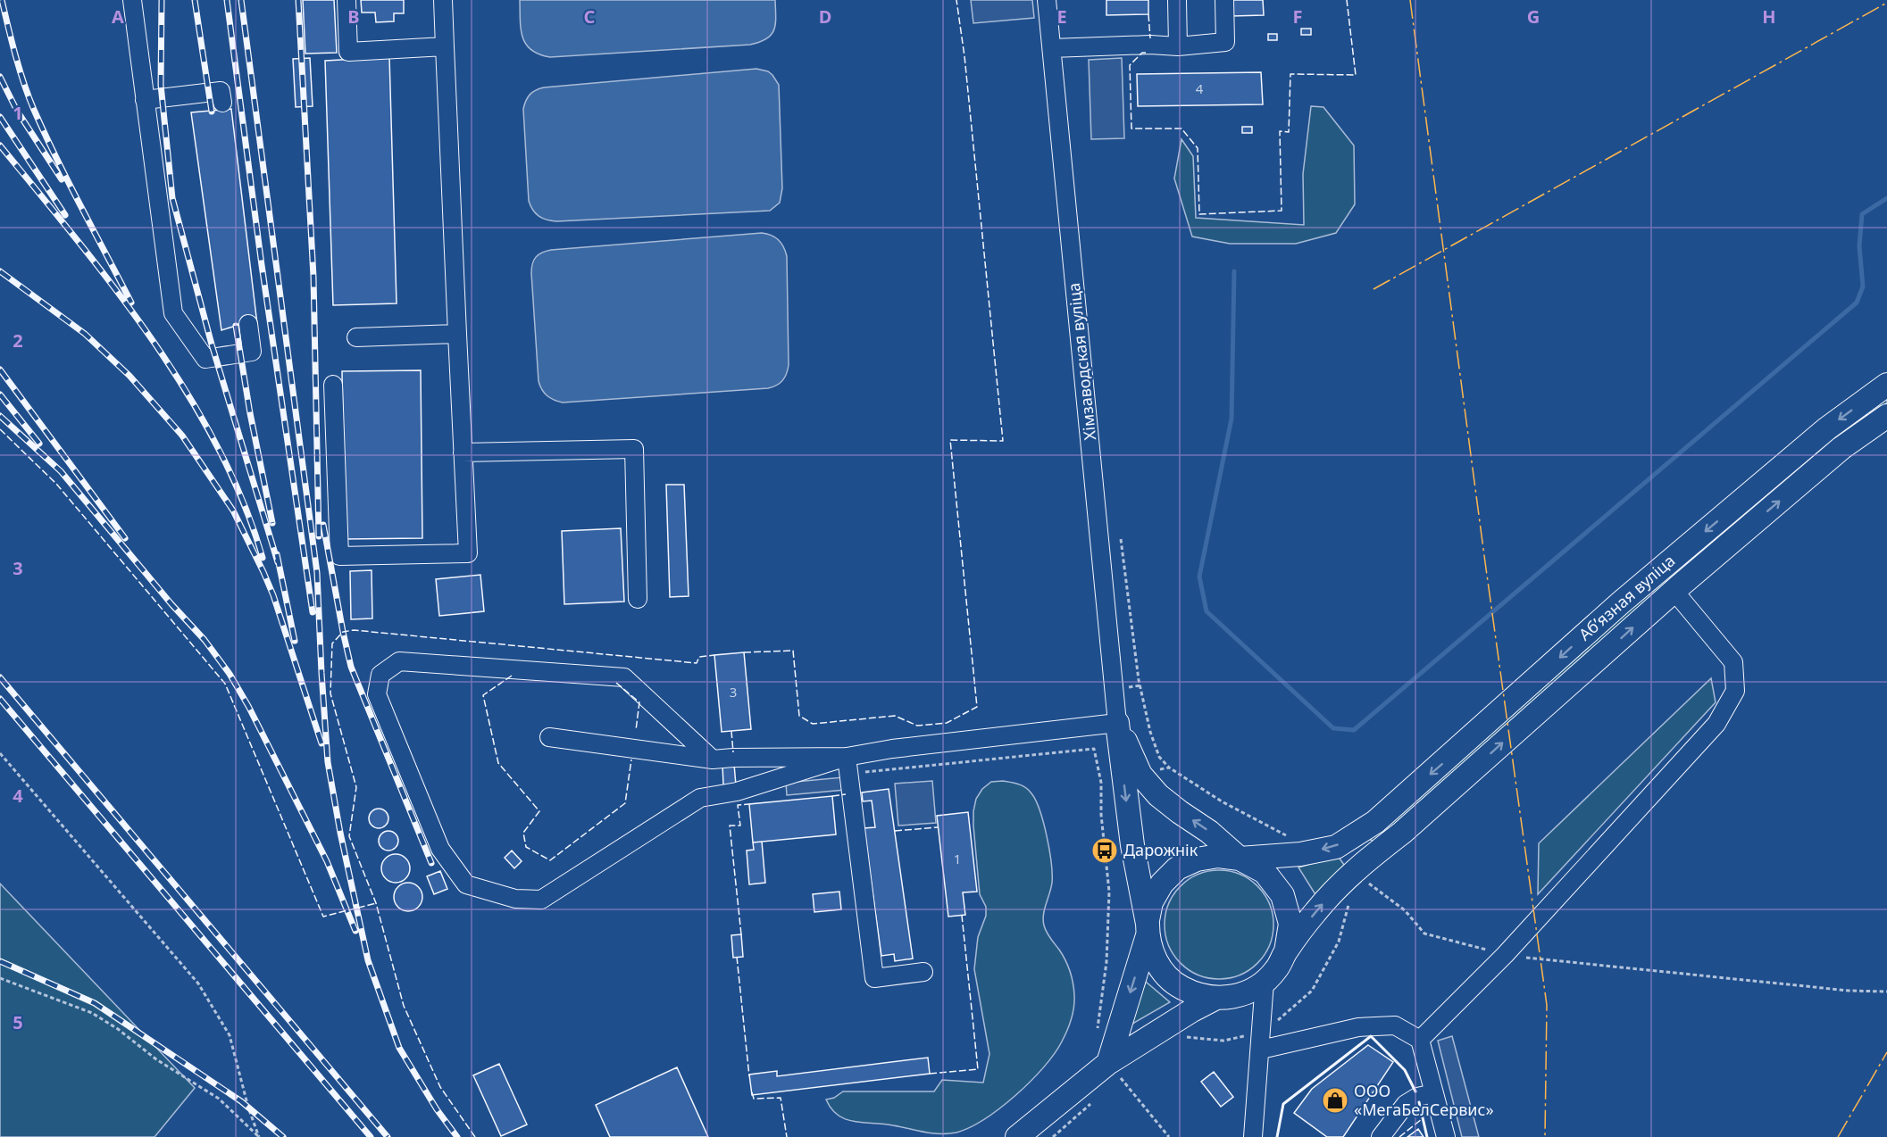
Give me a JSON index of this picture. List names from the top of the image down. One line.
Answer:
{"streets":{"main road":["Абʼязная вуліца"],"street":["Хімзаводская вуліца"]},"places":{"bus stop":["Дарожнік"],"shop":["ООО «МегаБелСервис»"]},"house_numbers":["4","3","1"],"grid":{"columns":["A","B","C","D","E","F","G","H"],"rows":["1","2","3","4","5"]}}
